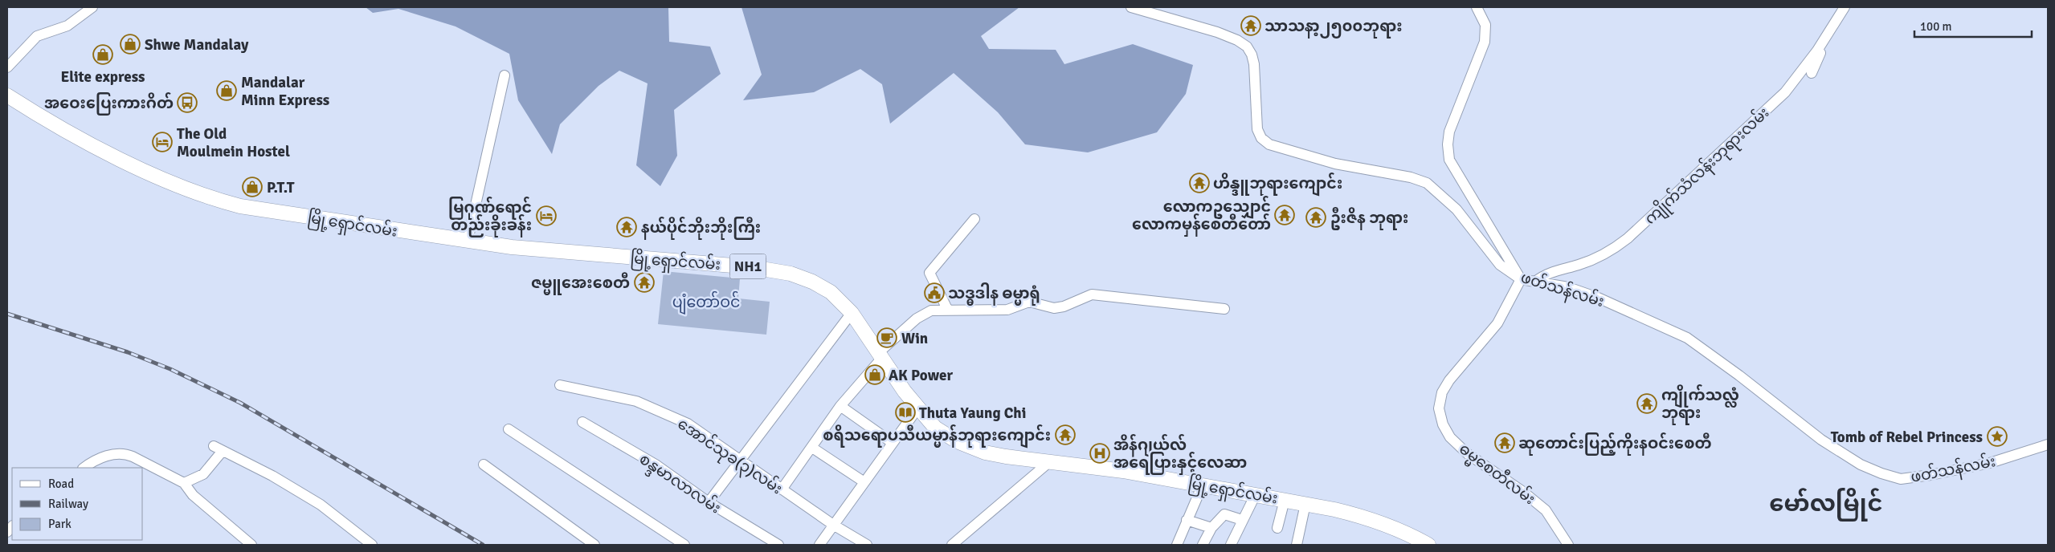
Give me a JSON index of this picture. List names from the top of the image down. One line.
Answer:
{"streets":{"highway":["မြို့ရှောင်လမ်း","NH1"],"street":["ကျိုက်သံလန်းဘုရားလမ်း","ဖတ်သန်လမ်း","အောင်သုခ(၃)လမ်း","ဓမ္မစေတီလမ်း","စန္ဒမာလာလမ်း"]},"crossings":[["ကျိုက်သံလန်းဘုရားလမ်း","ဖတ်သန်လမ်း"],["ဖတ်သန်လမ်း","ဓမ္မစေတီလမ်း"]],"districts":["မော်လမြိုင်"],"parks":["ပျံတော်ဝင်"],"places":{"temple":["သာသနာ့၂၅၀၀ဘုရား","ဟိန္ဒူဘုရားကျောင်း","လောကဥသျှောင် လောကမှန်စေတီတော်","ဦးဇိန ဘုရား","နယ်ပိုင်ဘိုးဘိုးကြီး","ဇမ္မူအေးစေတီ","ကျိုက်သလ္လံ ဘုရား","စရိသရောပသီယမ္မာန်ဘုရားကျောင်း","ဆုတောင်းပြည့်ကိုးနဝင်းစေတီ"],"shop":["Shwe Mandalay","Elite express","Mandalar Minn Express","P.T.T","AK Power"],"bus stop":["အဝေးပြေးကားဂိတ်"],"hotel":["The Old Moulmein Hostel","မြဂုဏ်ရောင် တည်းခိုးခန်း"],"public building":["သဒ္ဓဒါန ဓမ္မာရုံ"],"cafe":["Win"],"library":["Thuta Yaung Chi"],"place":["Tomb of Rebel Princess"],"hospital":["အိန်ဂျယ်လ် အရေပြားနှင့်လေဆာ"]},"legend":["Road","Railway","Park"],"scale_bar":"100 m"}
